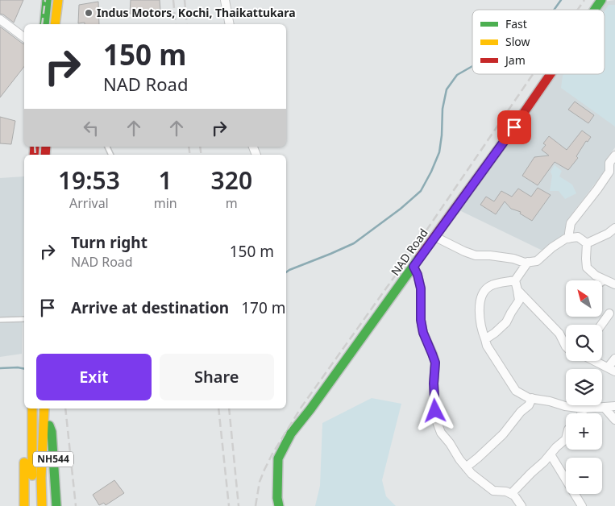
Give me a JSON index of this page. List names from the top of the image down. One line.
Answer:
{"streets":{"main road":["NAD Road","NH544"]},"places":["Indus Motors, Kochi, Thaikattukara"],"legend":["Fast","Slow","Jam"],"north":"top left","page":{"turn":["150 m","NAD Road"],"eta":["19:53","Arrival","1","min","320","m"],"list":[{"name":"Turn right","note":"NAD Road","value":"150 m"},{"name":"Arrive at destination","value":"170 m"}],"map_buttons":["+","−"],"buttons":["Exit","Share"]}}
